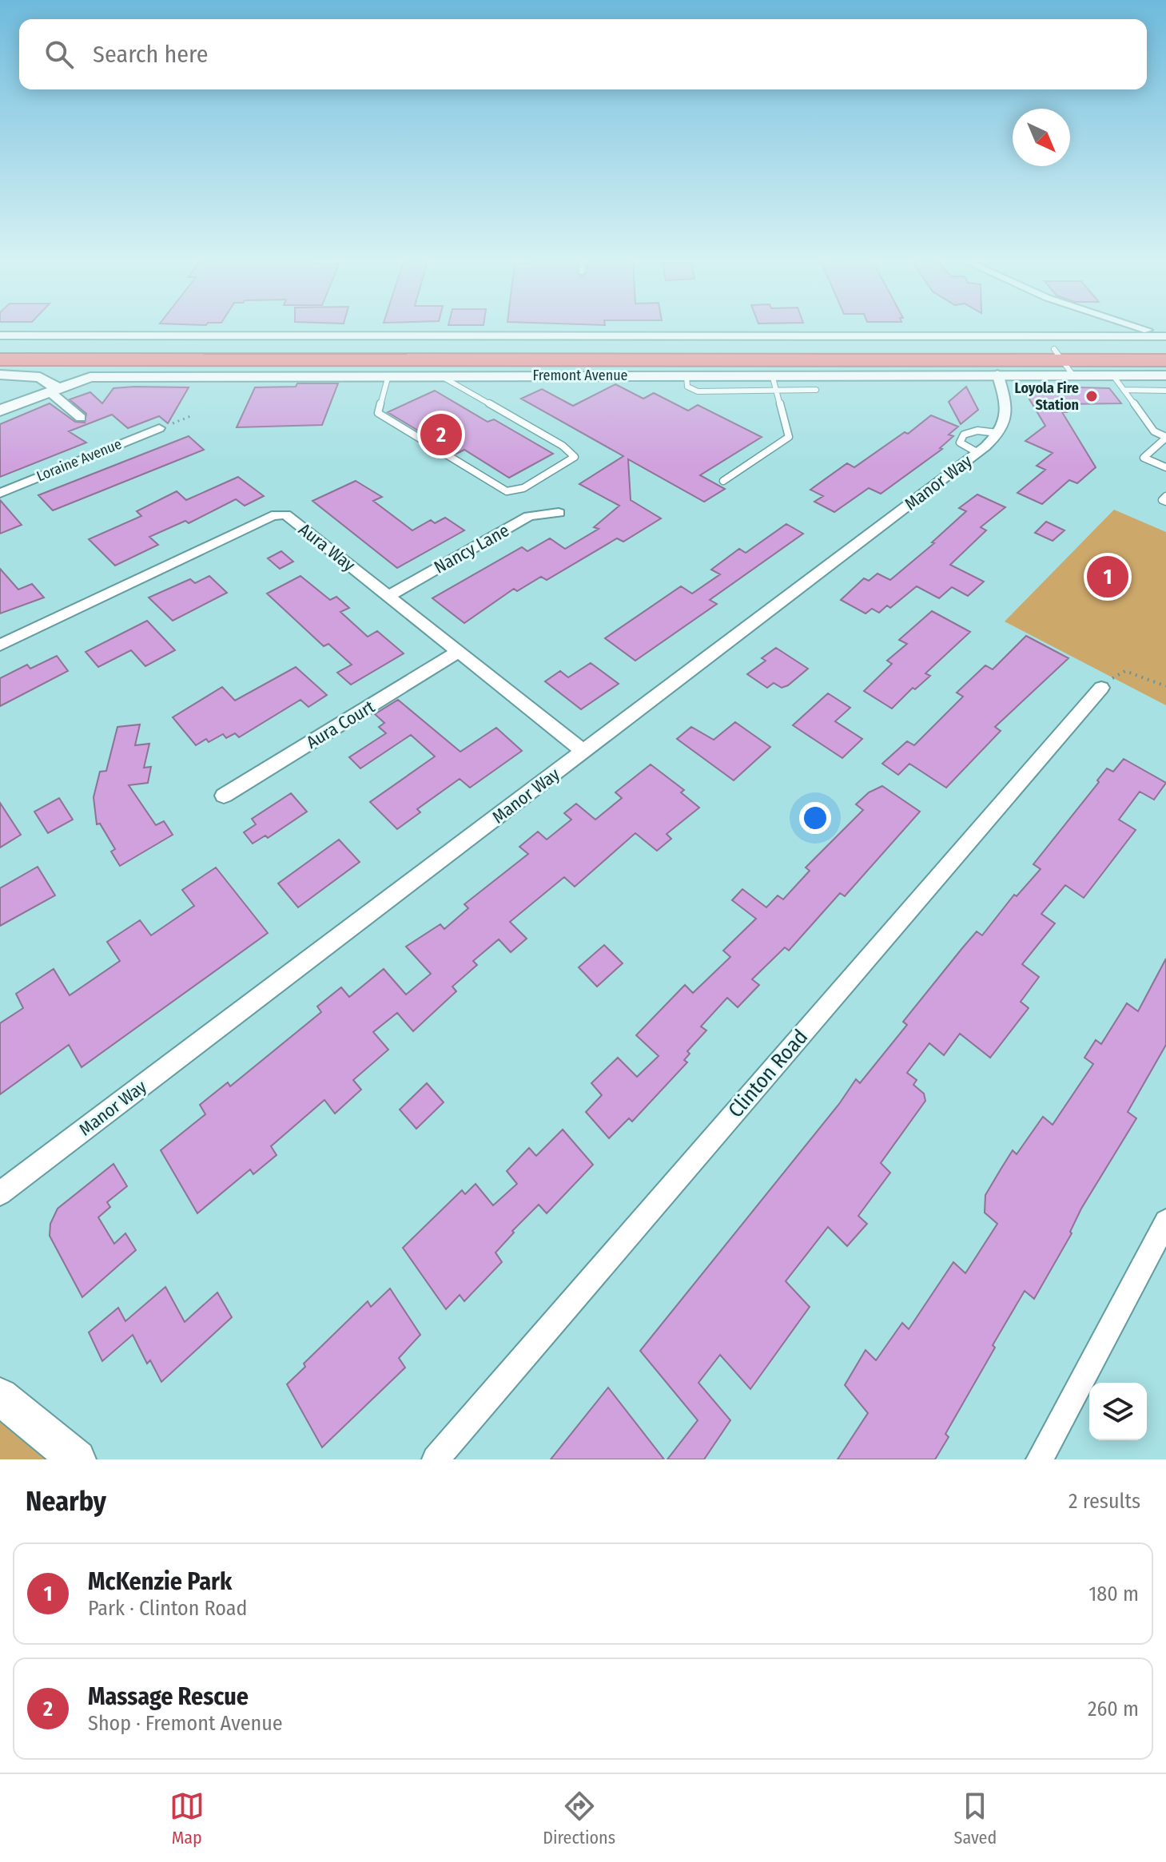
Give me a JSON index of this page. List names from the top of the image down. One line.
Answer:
{"streets":{"street":["Fremont Avenue","Loraine Avenue","Manor Way","Aura Way","Nancy Lane","Aura Court","Clinton Road"]},"crossings":[["Fremont Avenue","Manor Way"],["Manor Way","Aura Way"],["Aura Way","Nancy Lane"],["Aura Way","Aura Court"]],"places":["Loyola Fire Station"],"north":"bottom right","page":{"search":"Search here","pins":["2","1"],"heading":["Nearby","2 results"],"list":[{"mark":"1","name":"McKenzie Park","note":"Park · Clinton Road","value":"180 m"},{"mark":"2","name":"Massage Rescue","note":"Shop · Fremont Avenue","value":"260 m"}],"nav":["Map","Directions","Saved"]}}
